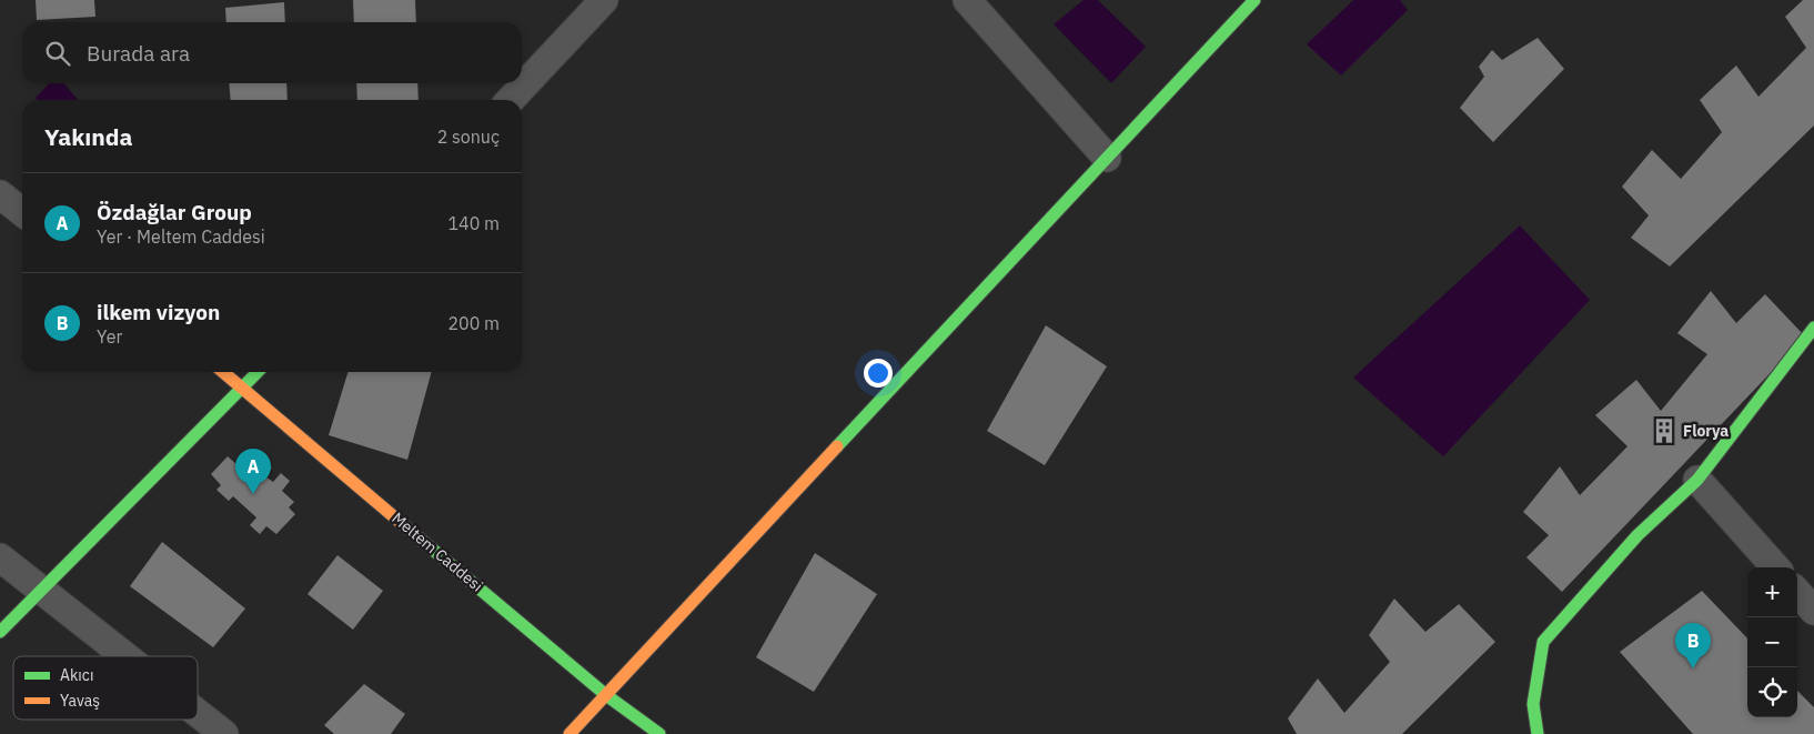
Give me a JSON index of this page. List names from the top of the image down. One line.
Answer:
{"streets":{"street":["Meltem Caddesi"]},"places":{"building":["Florya"]},"legend":["Akıcı","Yavaş"],"page":{"search":"Burada ara","heading":["Yakında","2 sonuç"],"list":[{"mark":"A","name":"Özdağlar Group","note":"Yer · Meltem Caddesi","value":"140 m"},{"mark":"B","name":"ilkem vizyon","note":"Yer","value":"200 m"}],"pins":["A","B"],"map_buttons":["+","−"]}}
